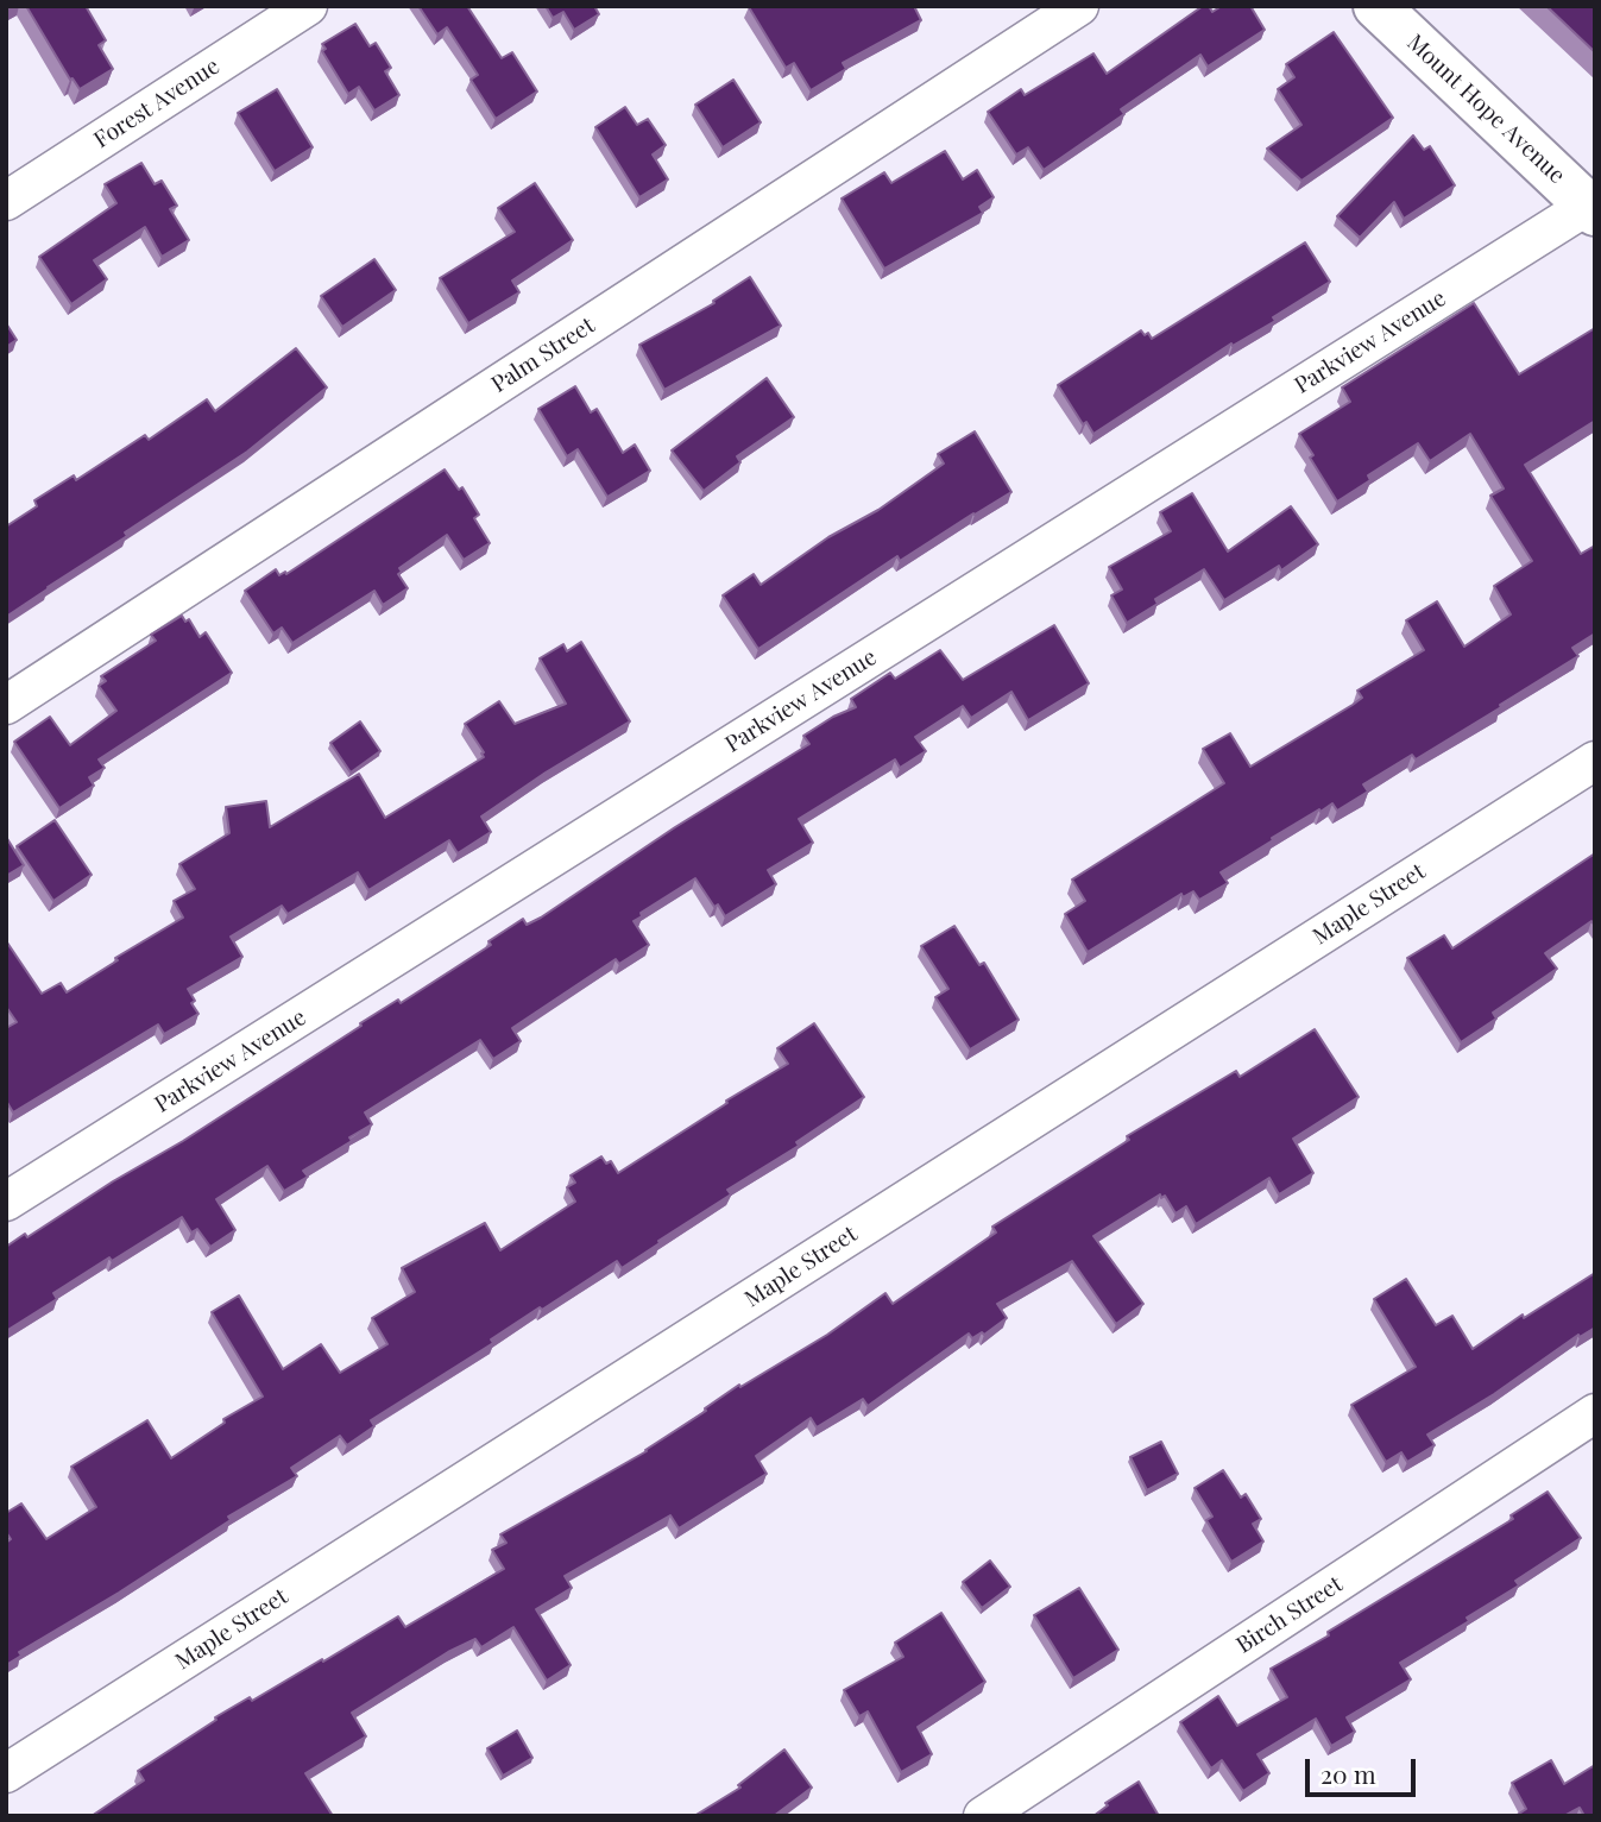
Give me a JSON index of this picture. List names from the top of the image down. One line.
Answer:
{"streets":{"street":["Forest Avenue","Mount Hope Avenue","Parkview Avenue","Palm Street","Maple Street","Birch Street"]},"crossings":[["Mount Hope Avenue","Parkview Avenue"]],"scale_bar":"20 m"}
